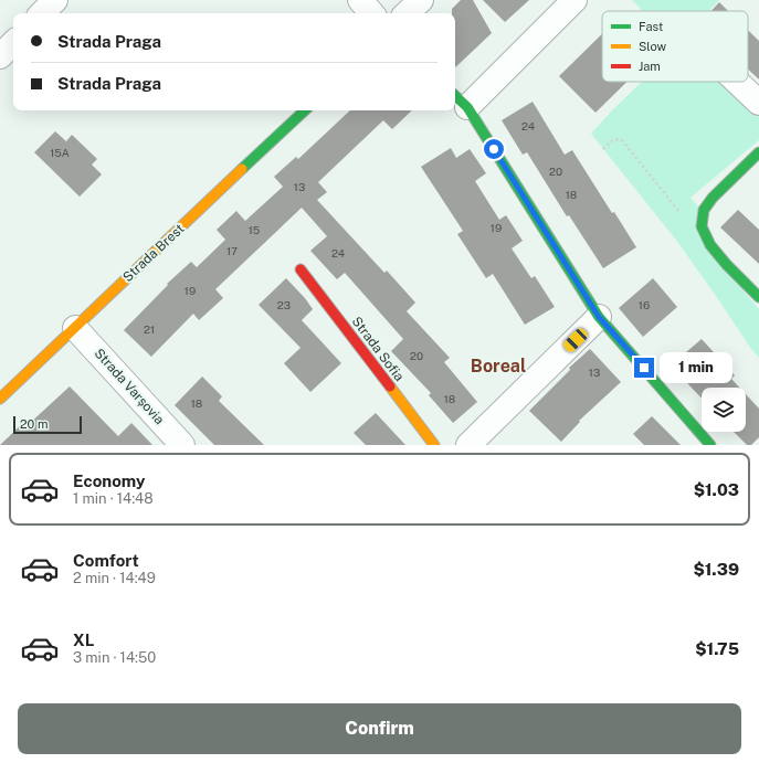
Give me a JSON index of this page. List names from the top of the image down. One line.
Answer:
{"streets":{"street":["Strada Brest","Strada Sofia","Strada Varșovia"]},"crossings":[["Strada Brest","Strada Varșovia"]],"districts":["Boreal"],"house_numbers":["24","15A","20","13","18","19","15","17","24","19","23","16","21","20","13","18","18"],"legend":["Fast","Slow","Jam"],"scale_bar":"20 m","page":{"banner":["Strada Praga","Strada Praga"],"bubble":"1 min","scale":"20 m","list":[{"name":"Economy","note":"1 min · 14:48","value":"$1.03"},{"name":"Comfort","note":"2 min · 14:49","value":"$1.39"},{"name":"XL","note":"3 min · 14:50","value":"$1.75"}],"buttons":"Confirm"}}
